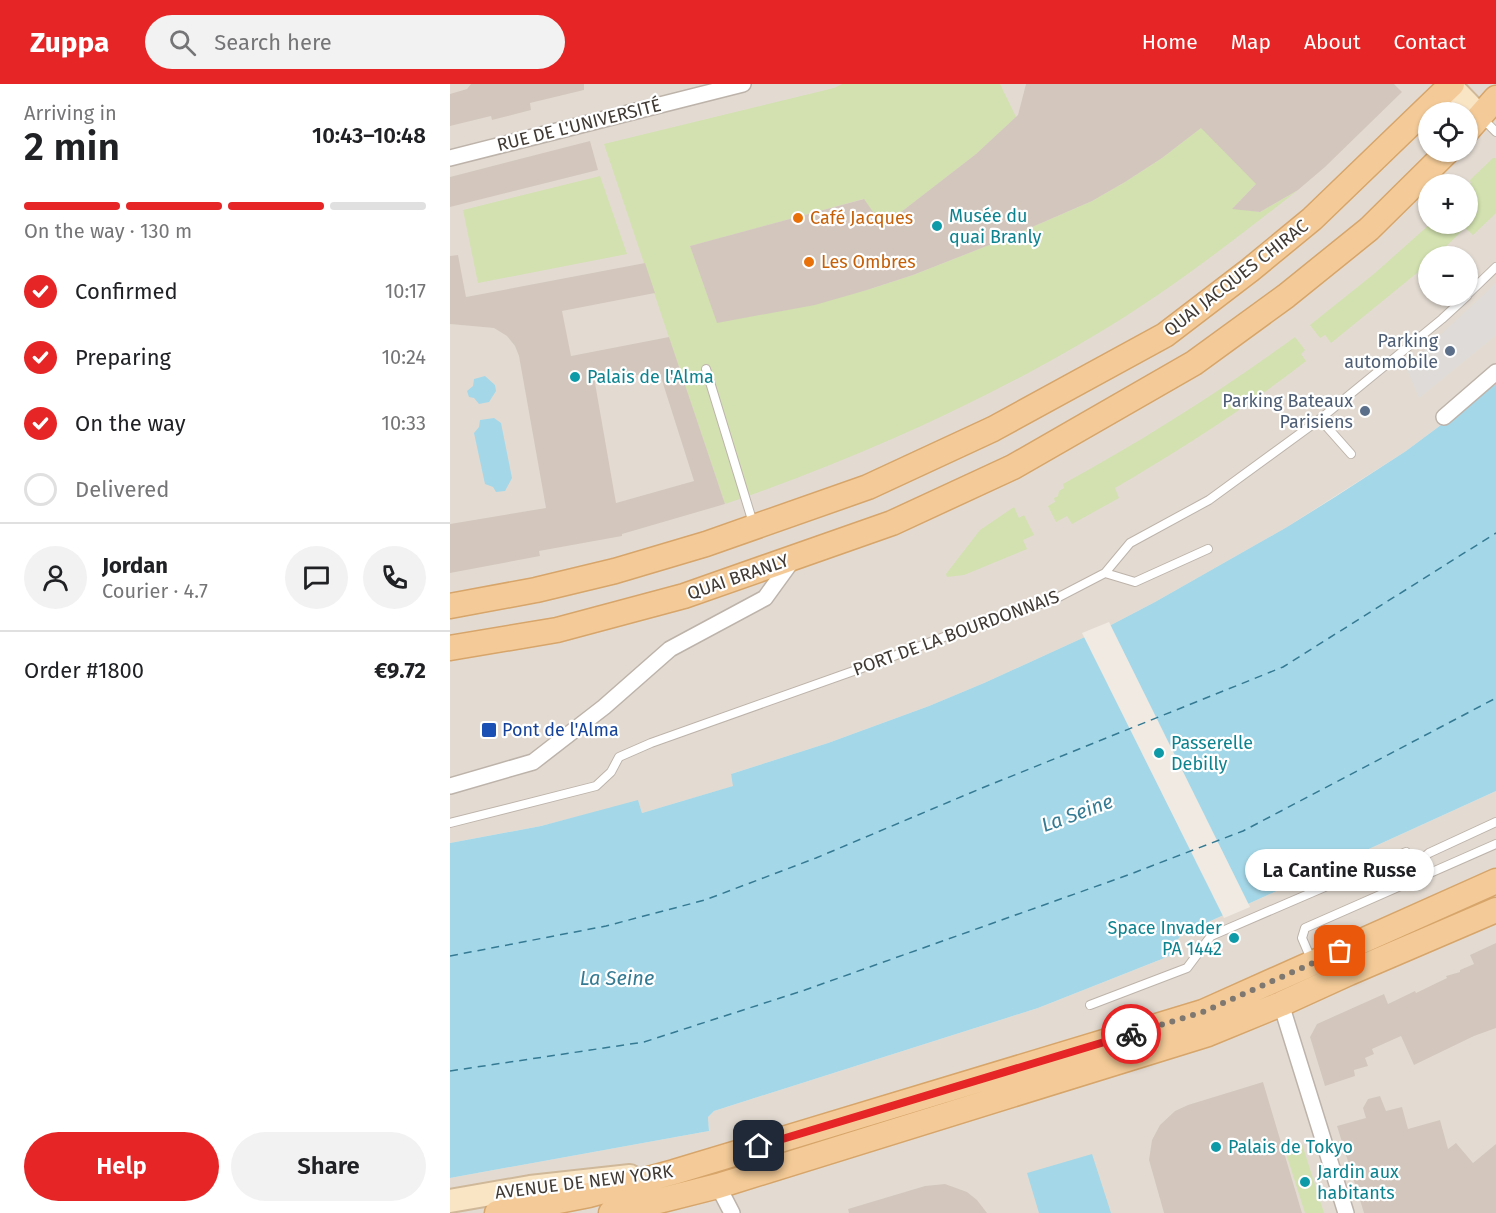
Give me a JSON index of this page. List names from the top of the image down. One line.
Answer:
{"streets":{"main road":["QUAI JACQUES CHIRAC","QUAI BRANLY","AVENUE DE NEW YORK"],"street":["RUE DE L'UNIVERSITÉ"],"lane":["PORT DE LA BOURDONNAIS"]},"water":["La Seine"],"places":{"other":["Café Jacques","Musée du quai Branly","Les Ombres","Parking automobile","Palais de l'Alma","Parking Bateaux Parisiens","Passerelle Debilly","Space Invader PA 1442","La Cantine Russe","Palais de Tokyo","Jardin aux habitants"],"transit":["Pont de l'Alma"]},"page":{"header":"Zuppa","search":"Search here","nav":["Home","Map","About","Contact"],"heading":["2 min","Arriving in","10:43–10:48"],"panel":["Jordan","Courier · 4.7","Order #1800","€9.72"],"map_buttons":["+","−"],"bar":"On the way · 130 m","list":[["Confirmed","10:17"],["Preparing","10:24"],["On the way","10:33"],"Delivered"],"bubble":"La Cantine Russe","buttons":["Help","Share"]}}
